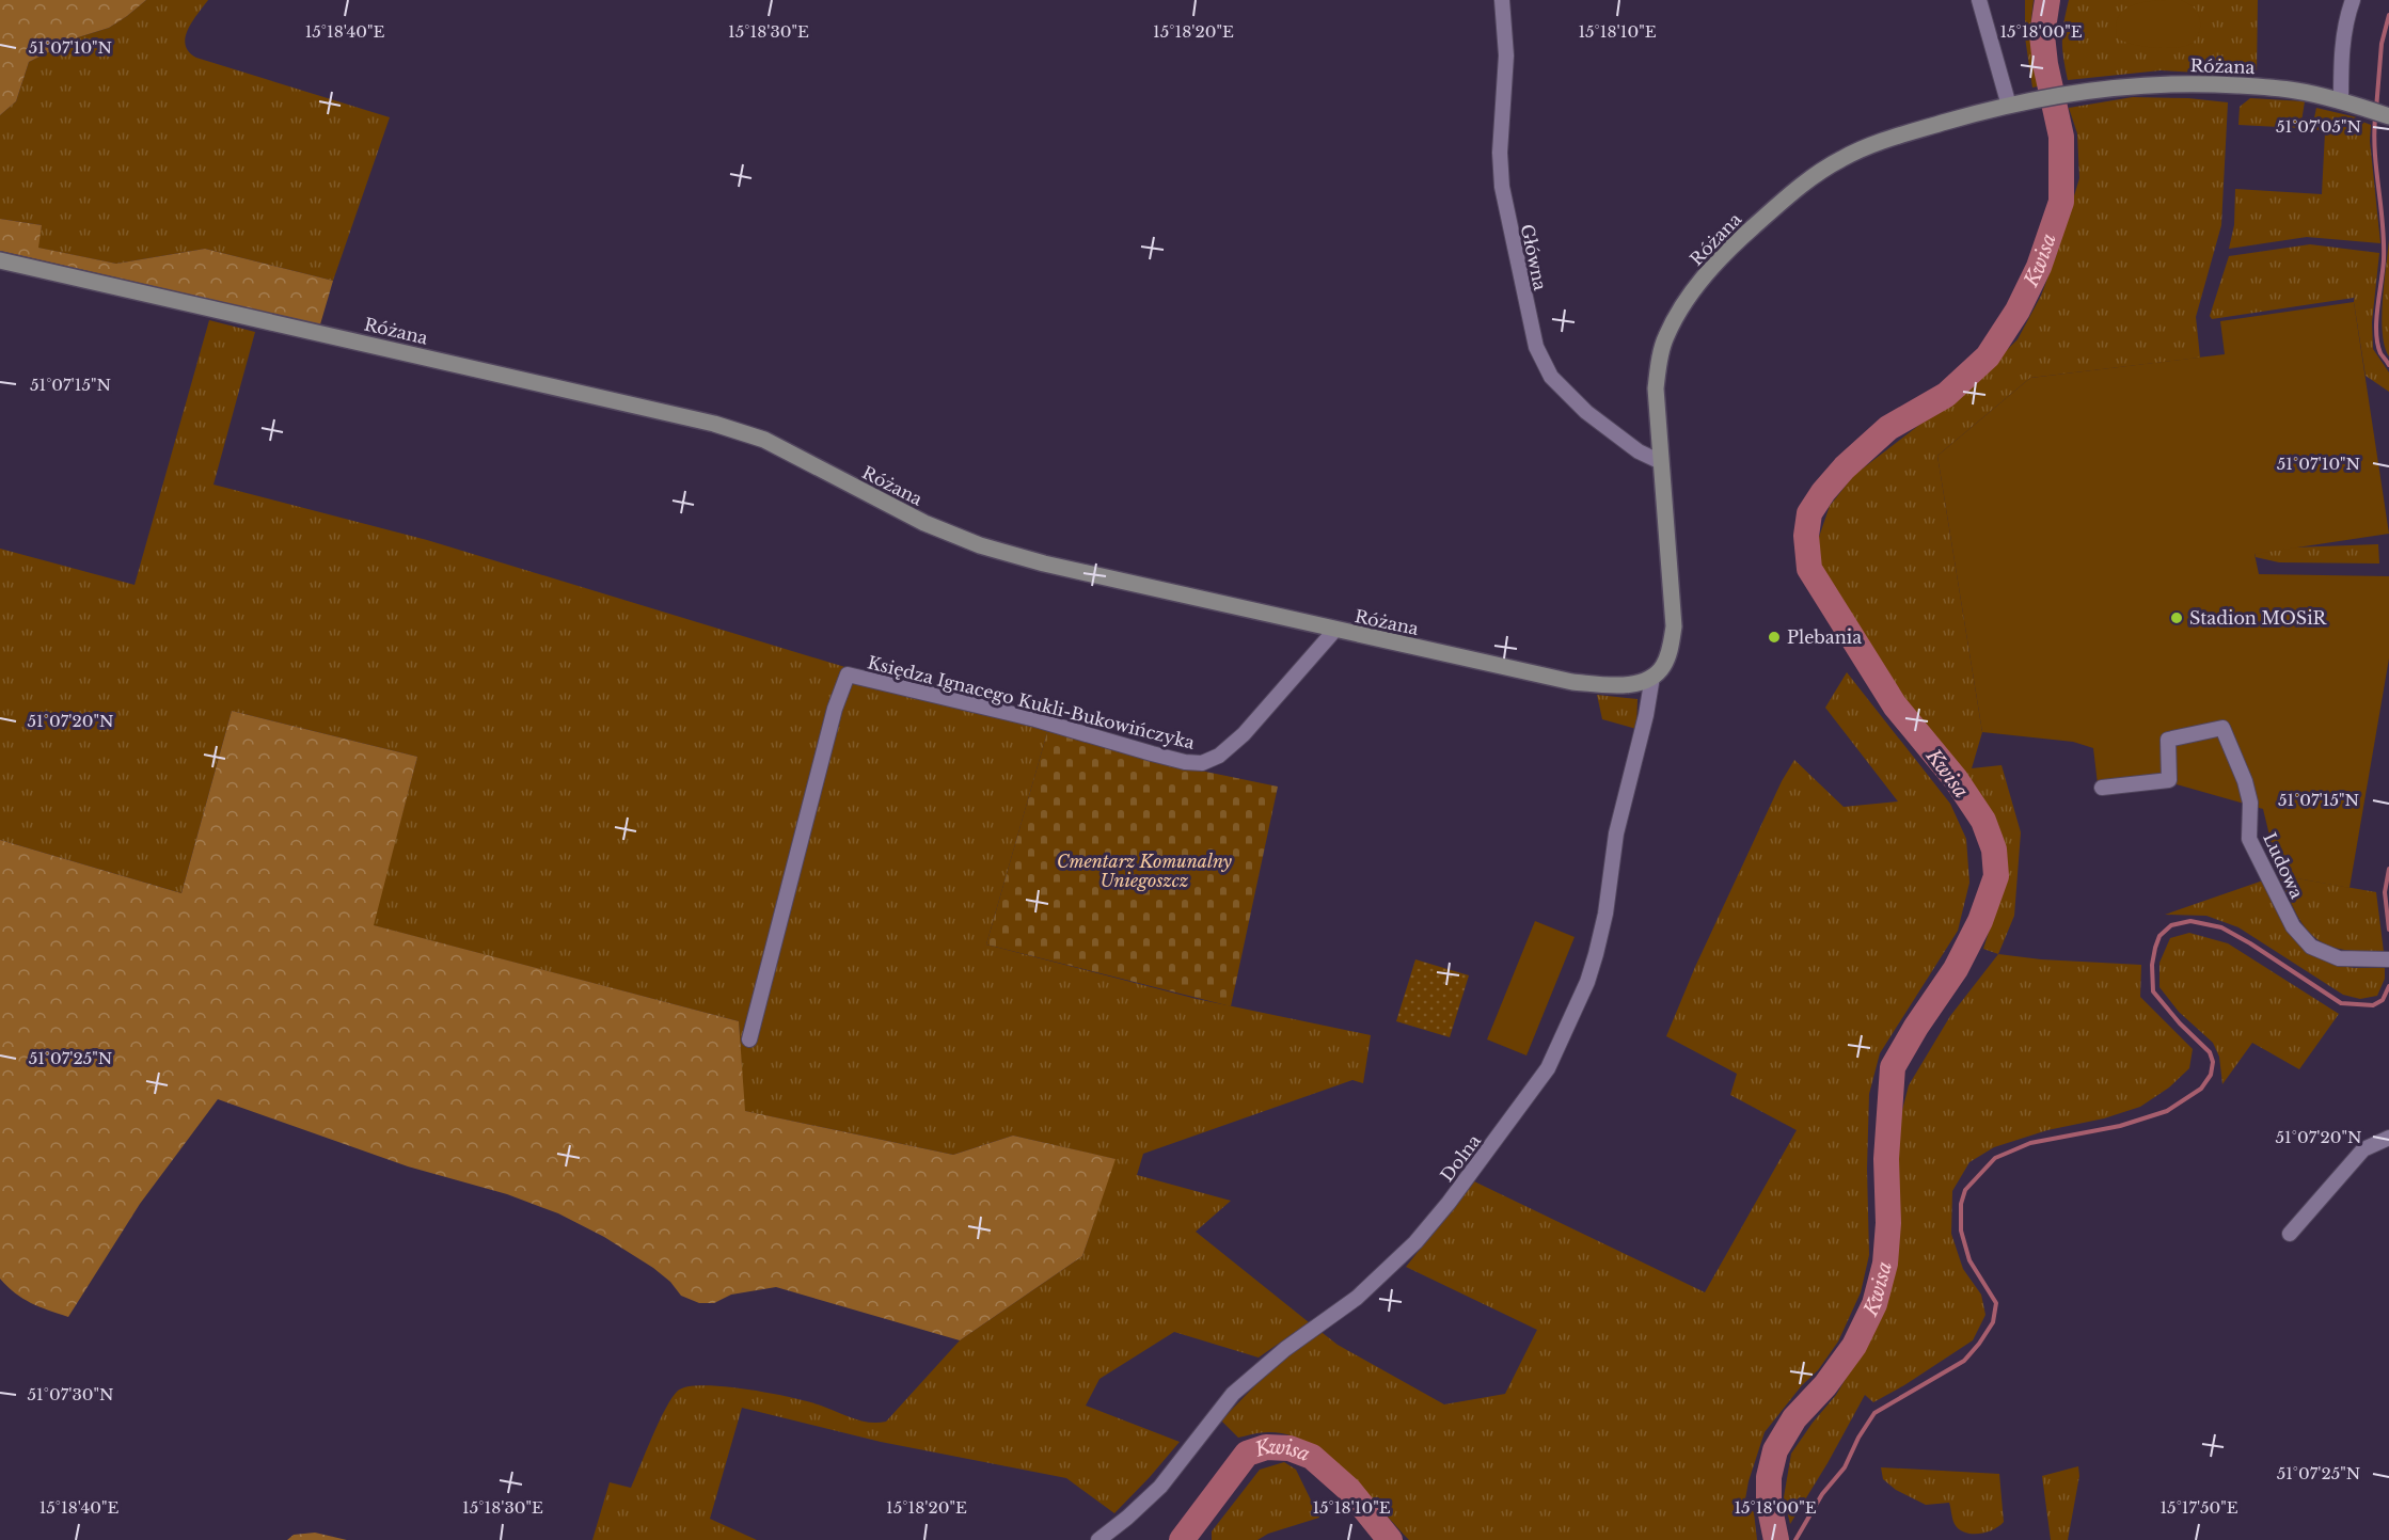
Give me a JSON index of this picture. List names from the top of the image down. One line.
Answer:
{"streets":{"street":["Różana","Główna","Księdza Ignacego Kukli-Bukowińczyka","Ludowa","Dolna"]},"crossings":[["Różana","Główna"],["Różana","Księdza Ignacego Kukli-Bukowińczyka"],["Różana","Dolna"]],"water":["Kwisa"],"parks":["Cmentarz Komunalny Uniegoszcz"],"places":["Stadion MOSiR","Plebania"],"coordinates":["15°18'40\"E","15°18'30\"E","15°18'20\"E","15°18'10\"E","15°18'00\"E","51°07'10\"N","51°07'05\"N","51°07'15\"N","51°07'20\"N","51°07'25\"N","51°07'30\"N","15°17'50\"E"]}
